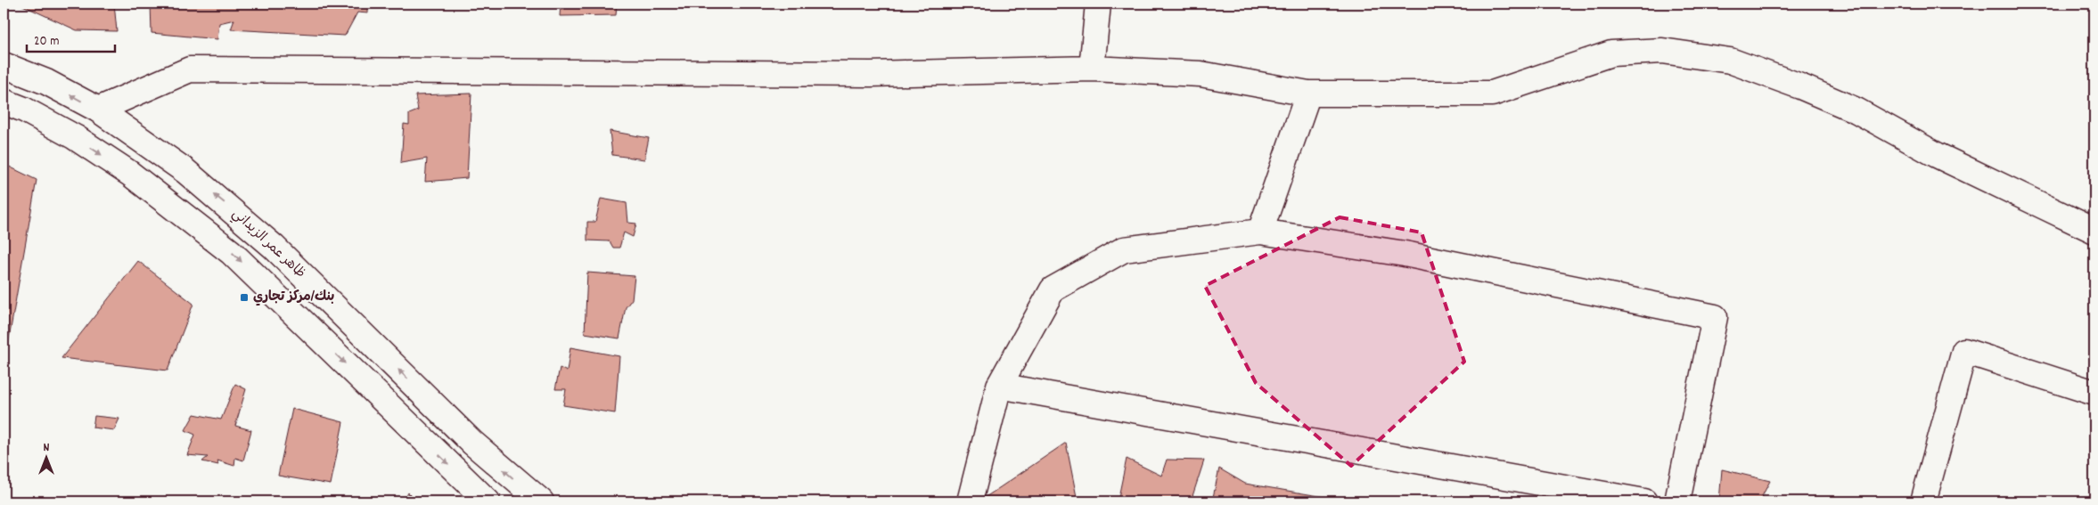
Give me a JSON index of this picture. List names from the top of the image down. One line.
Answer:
{"streets":{"street":["ظاهر عمر الزيداني"]},"places":{"transit":["بنك/مركز تجاري"]},"scale_bar":"20 m","north":"top"}
